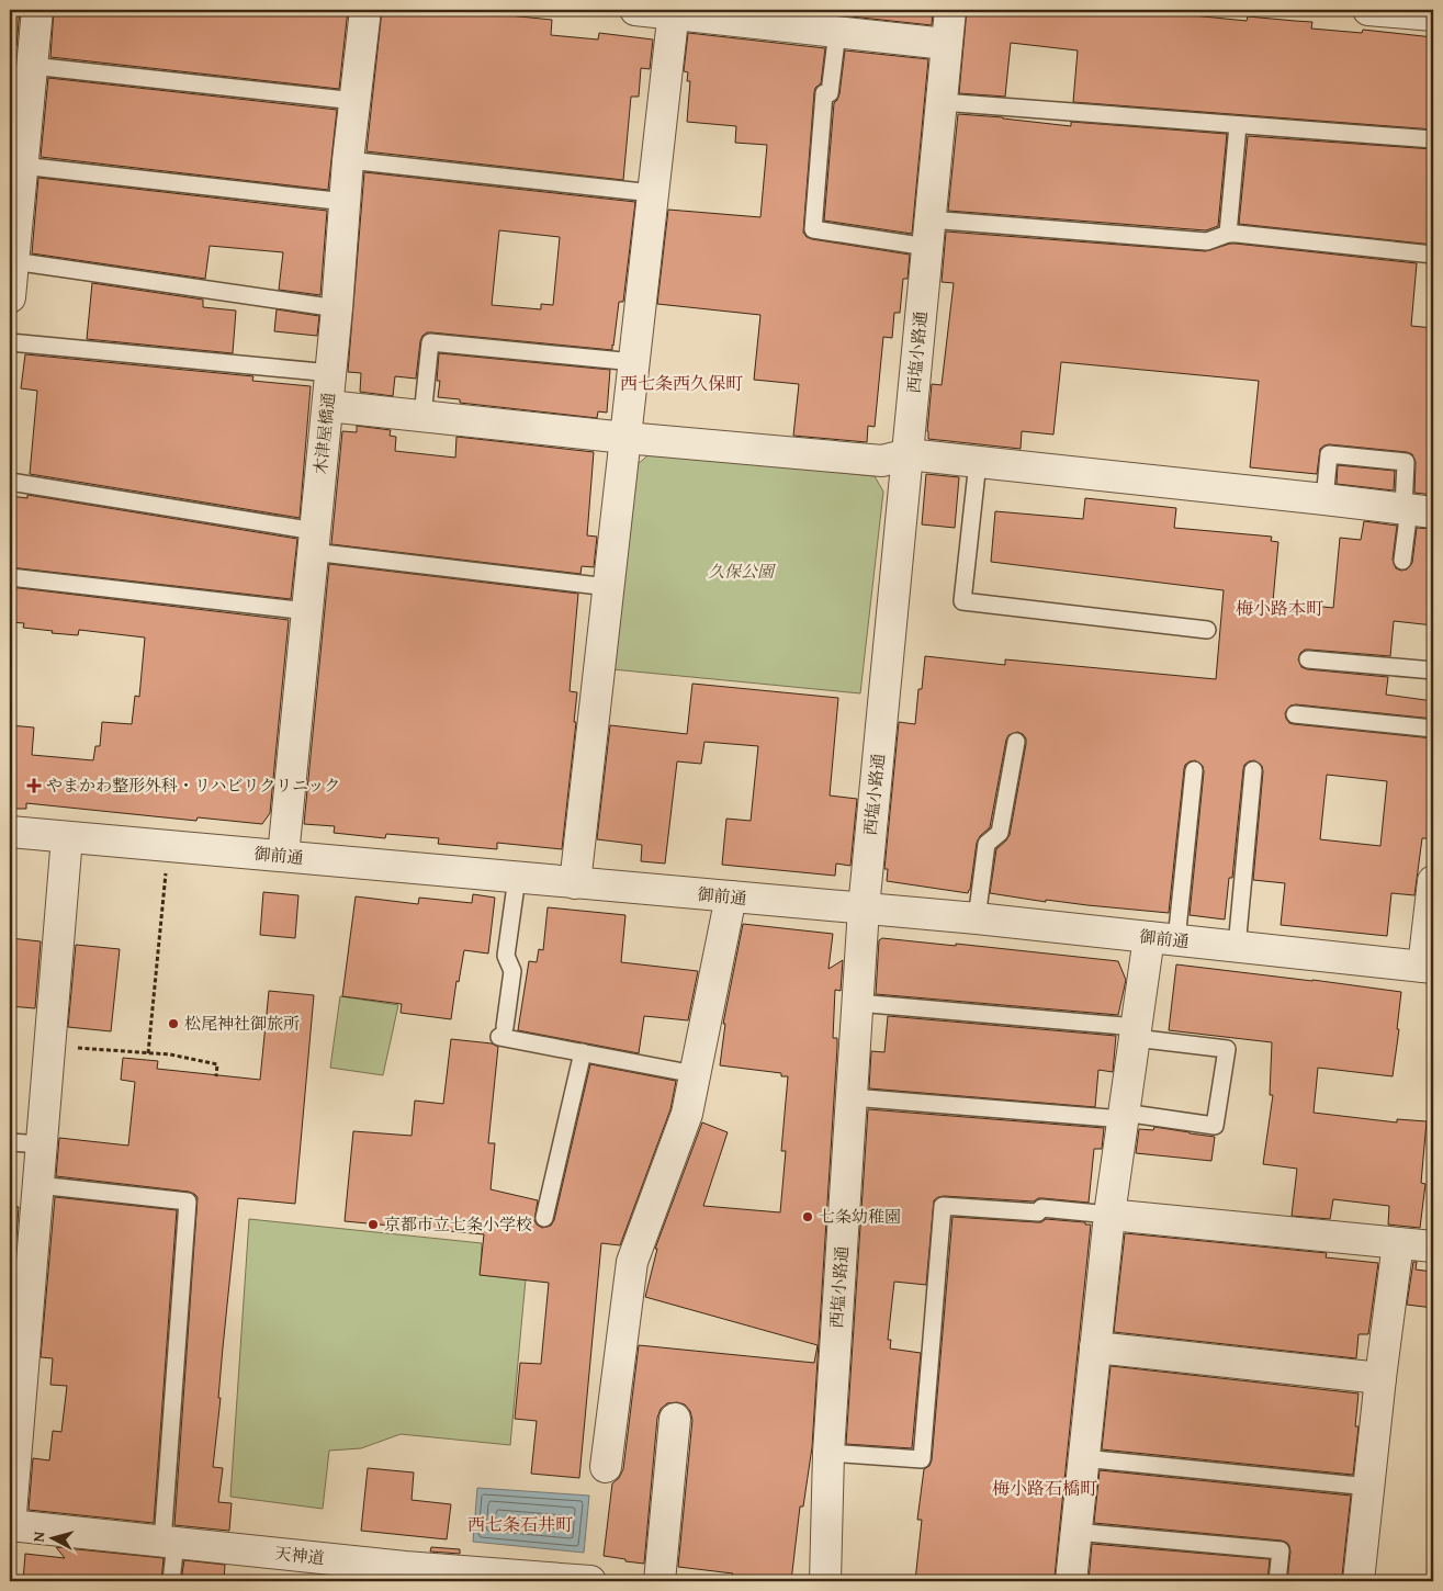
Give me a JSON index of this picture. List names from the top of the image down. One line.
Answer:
{"streets":{"street":["西塩小路通","木津屋橋通","御前通","天神道"]},"crossings":[["西塩小路通","御前通"],["木津屋橋通","御前通"]],"districts":["西七条西久保町","梅小路本町","梅小路石橋町","西七条石井町"],"parks":["久保公園"],"places":{"health":["やまかわ整形外科・リハビリクリニック"],"other":["松尾神社御旅所","七条幼稚園","京都市立七条小学校"]},"north":"left"}
